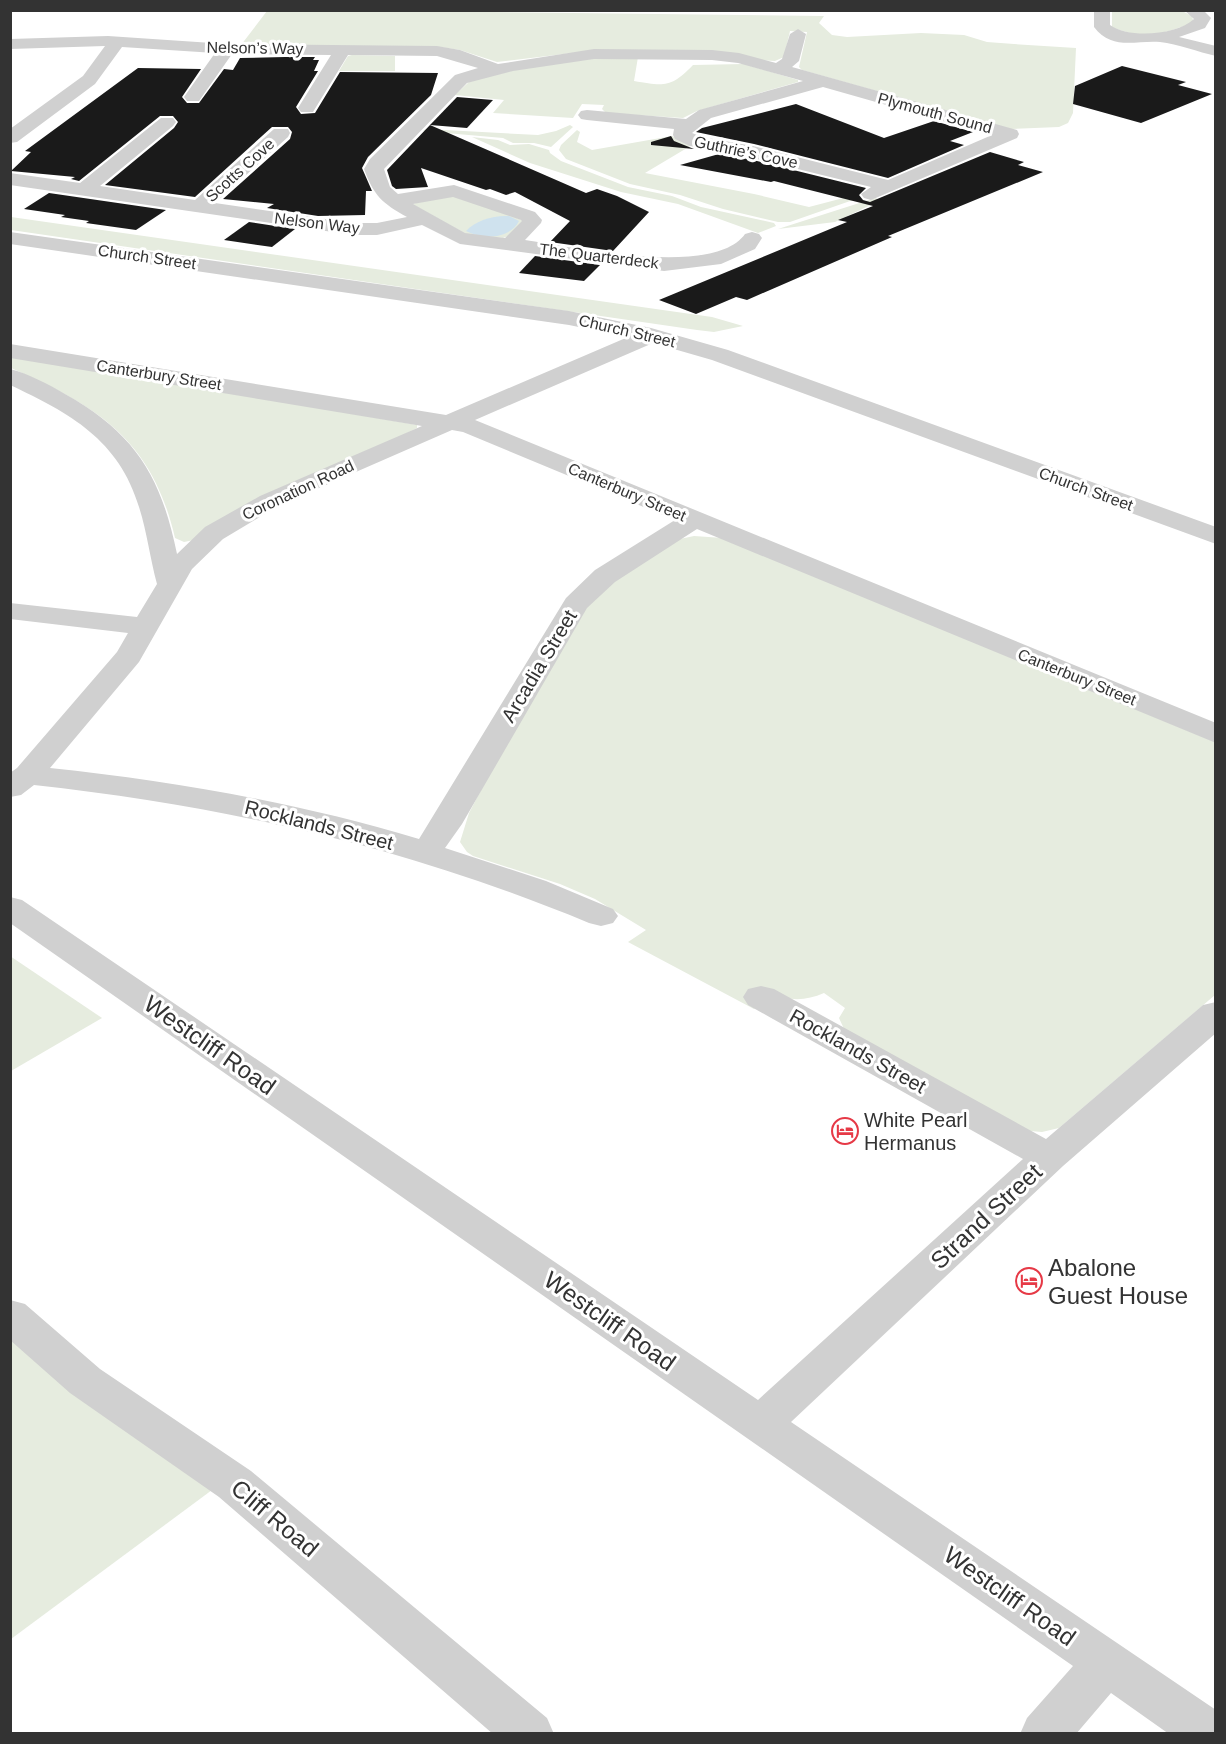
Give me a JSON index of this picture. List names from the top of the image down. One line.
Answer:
{"streets":{"street":["Nelson’s Way","Plymouth Sound","Guthrie’s Cove","Scotts Cove","Nelson Way","The Quarterdeck","Church Street","Canterbury Street","Coronation Road","Arcadia Street","Rocklands Street","Westcliff Road","Strand Street","Cliff Road"]},"crossings":[["Nelson’s Way","Plymouth Sound"],["Plymouth Sound","Guthrie’s Cove"],["Scotts Cove","Nelson Way"],["Nelson Way","The Quarterdeck"],["Church Street","Coronation Road"],["Canterbury Street","Coronation Road"],["Canterbury Street","Arcadia Street"],["Coronation Road","Rocklands Street"],["Arcadia Street","Rocklands Street"],["Rocklands Street","Strand Street"],["Westcliff Road","Strand Street"]],"places":{"hotel":["White Pearl Hermanus","Abalone Guest House"]}}
